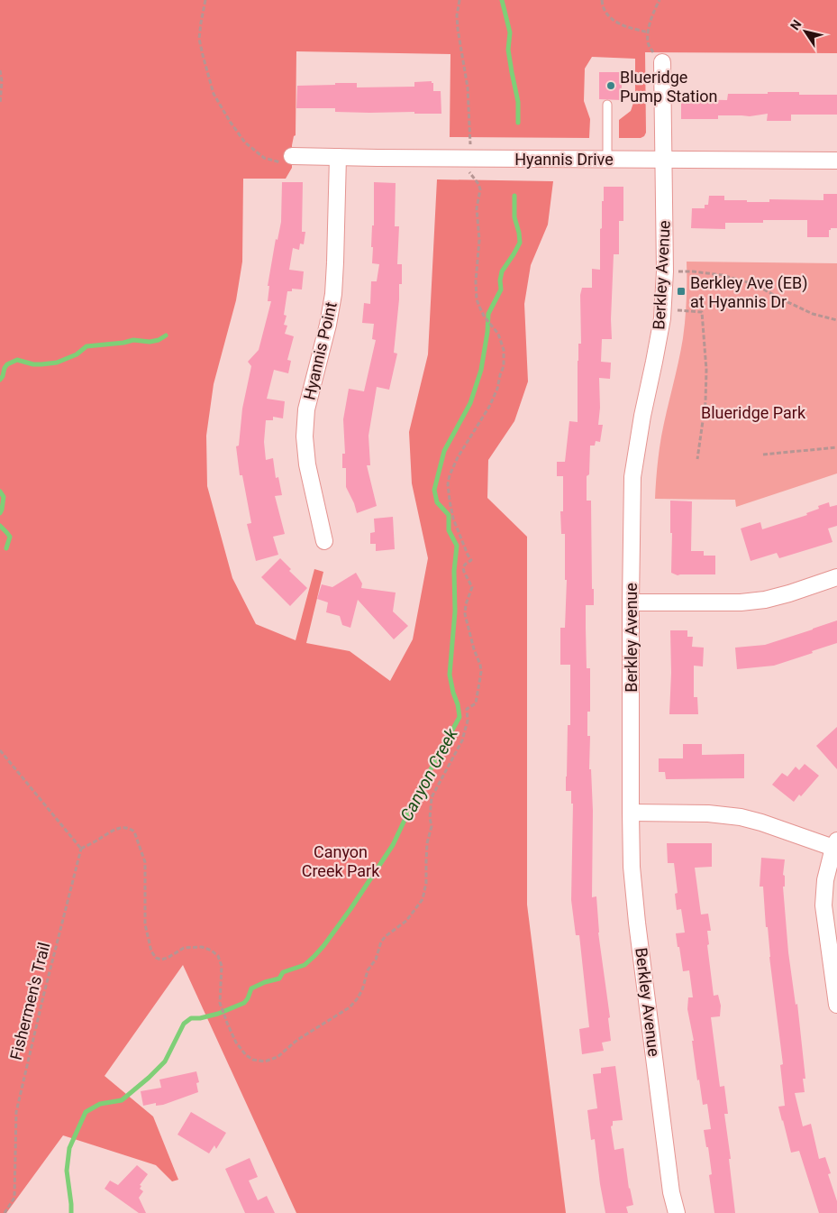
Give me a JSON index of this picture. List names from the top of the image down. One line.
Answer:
{"streets":{"street":["Hyannis Drive","Berkley Avenue","Hyannis Point"],"path":["Fishermen's Trail"]},"crossings":[["Hyannis Drive","Berkley Avenue"],["Hyannis Drive","Hyannis Point"]],"water":["Canyon Creek"],"parks":["Blueridge Park","Canyon Creek Park"],"places":{"other":["Blueridge Pump Station"],"transit":["Berkley Ave (EB) at Hyannis Dr"]},"north":"top left"}
